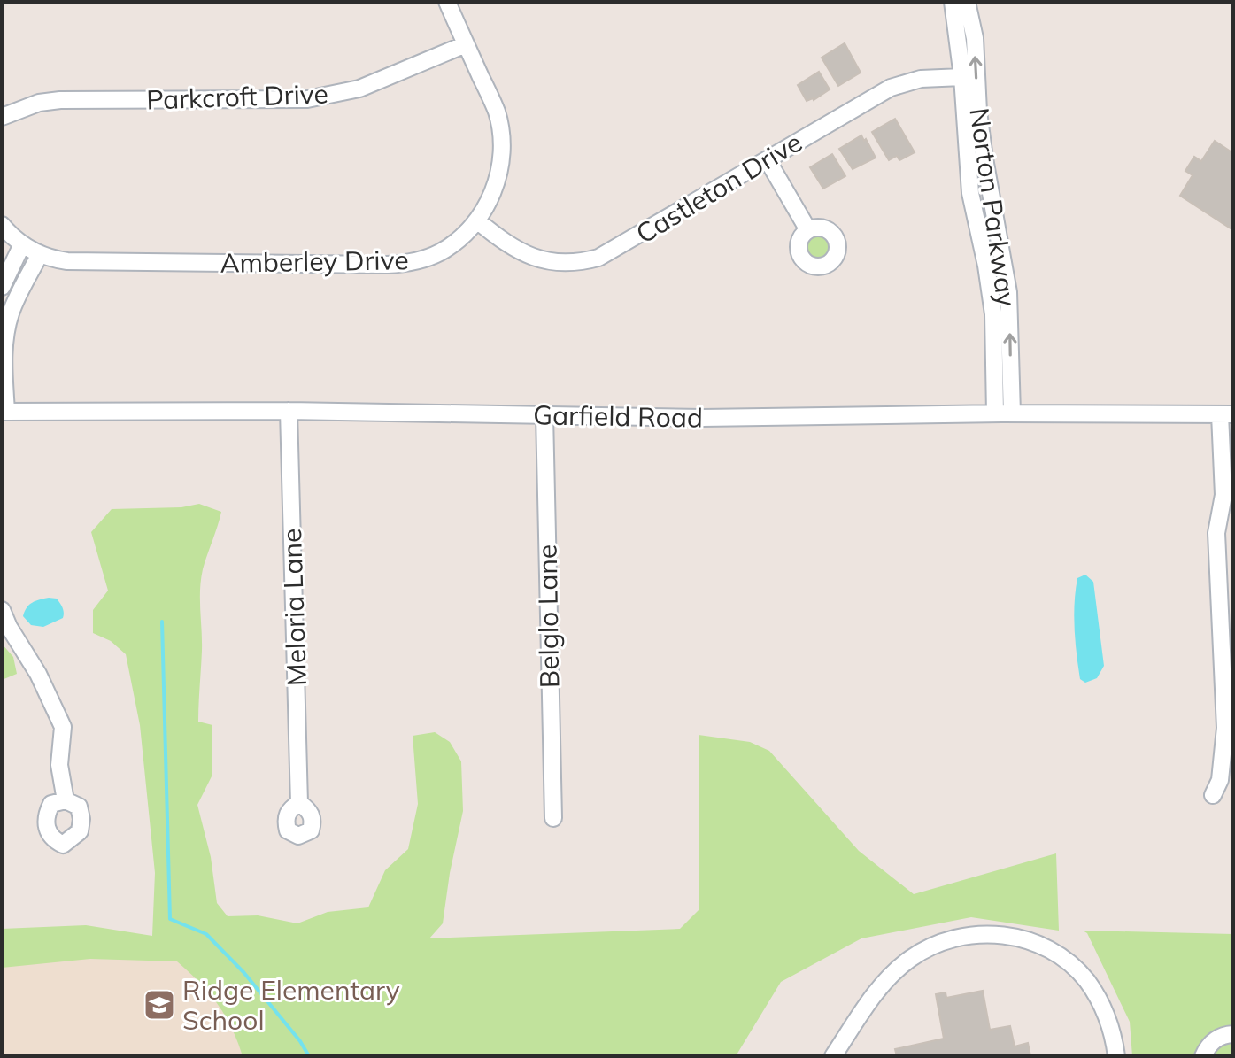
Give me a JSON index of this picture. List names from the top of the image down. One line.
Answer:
{"streets":{"street":["Parkcroft Drive","Castleton Drive","Norton Parkway","Amberley Drive","Garfield Road","Meloria Lane","Belglo Lane"]},"crossings":[["Parkcroft Drive","Amberley Drive"],["Castleton Drive","Norton Parkway"],["Castleton Drive","Amberley Drive"],["Norton Parkway","Garfield Road"],["Garfield Road","Meloria Lane"],["Garfield Road","Belglo Lane"]],"places":{"school or university":["Ridge Elementary School"]}}
